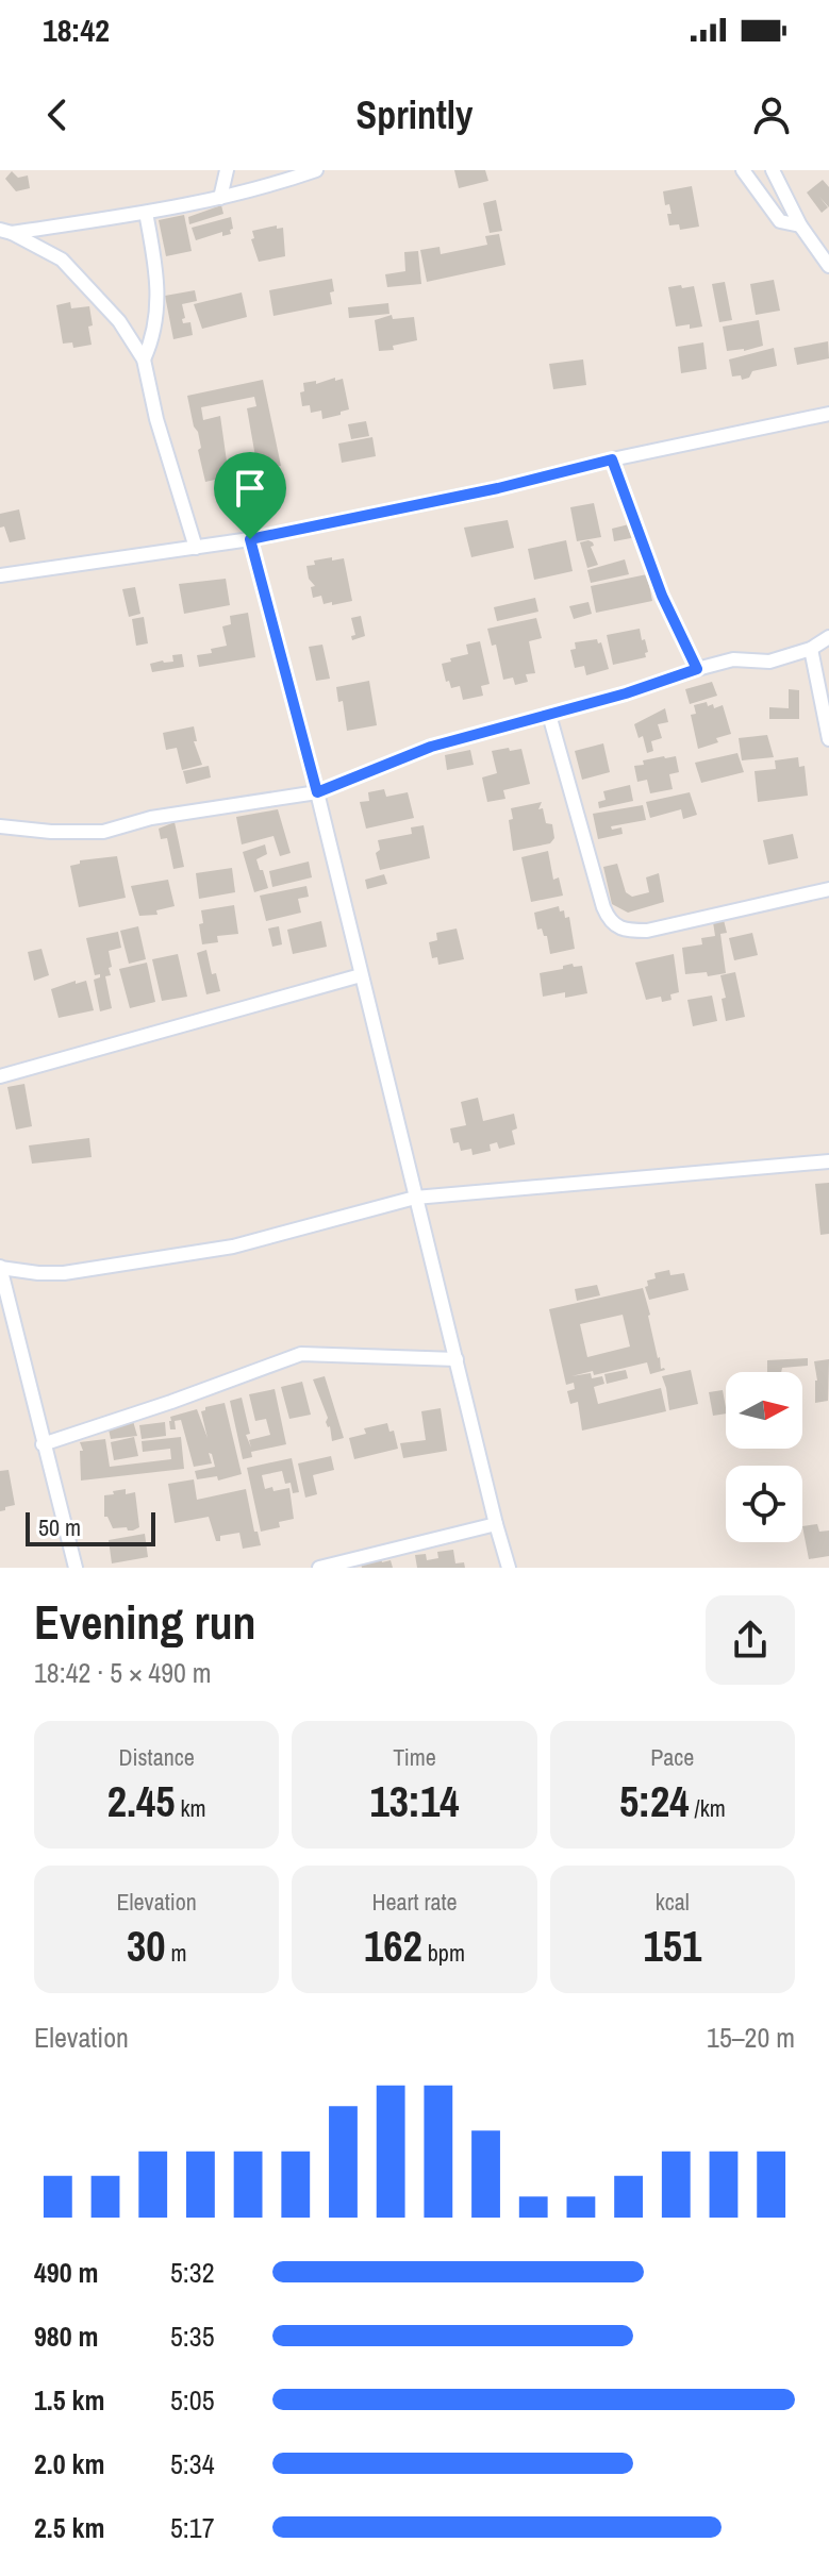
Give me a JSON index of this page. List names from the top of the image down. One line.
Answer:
{"scale_bar":"50 m","north":"right","page":{"status":"18:42","header":"Sprintly","scale":"50 m","heading":["Evening run","18:42 · 5 × 490 m"],"stats":[["Distance","2.45 km"],["Time","13:14"],["Pace","5:24 /km"],["Elevation","30 m"],["Heart rate","162 bpm"],["kcal","151"]],"chart":["Elevation","15–20 m"],"list":[{"name":"490 m","note":"5:32"},{"name":"980 m","note":"5:35"},{"name":"1.5 km","note":"5:05"},{"name":"2.0 km","note":"5:34"},{"name":"2.5 km","note":"5:17"}]}}
